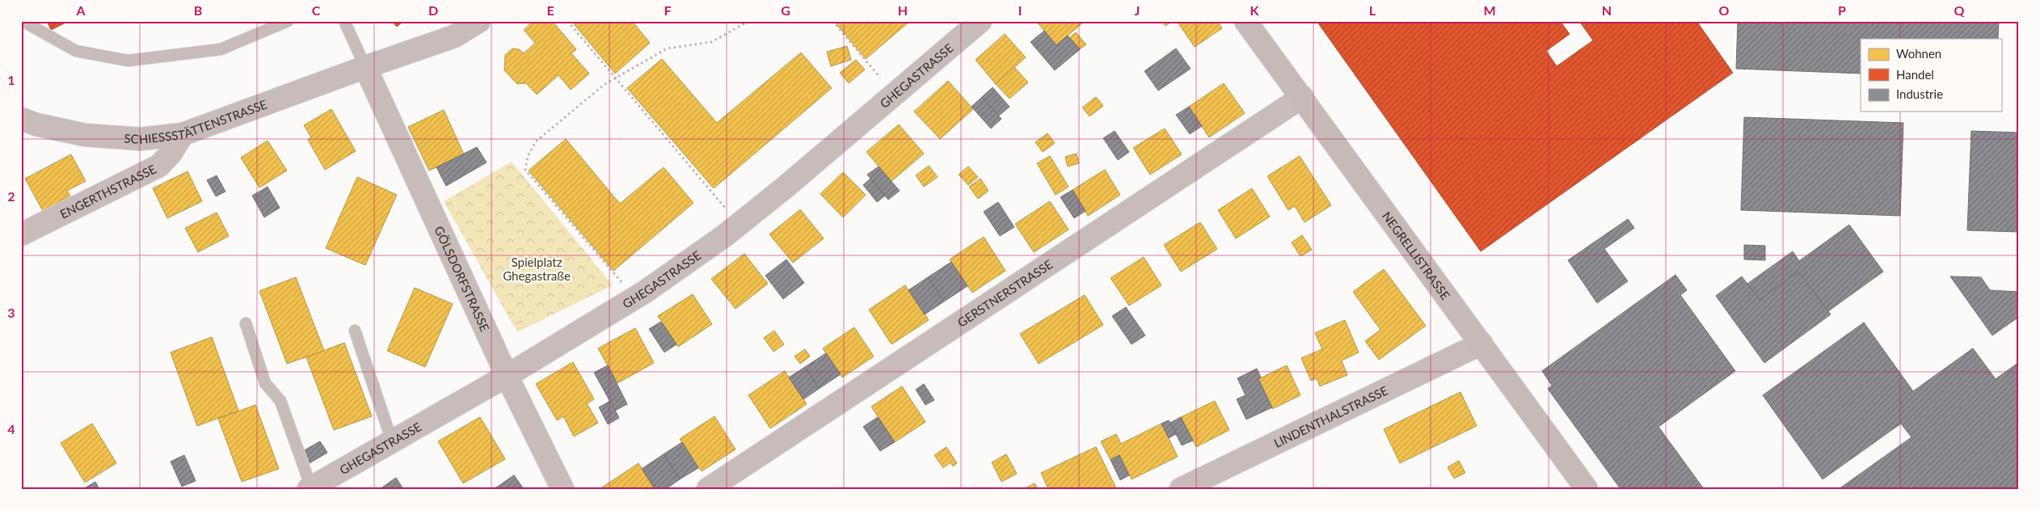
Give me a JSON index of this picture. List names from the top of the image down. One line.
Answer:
{"streets":{"main road":["NEGRELLISTRASSE"],"street":["GHEGASTRASSE","SCHIESSSTÄTTENSTRASSE","ENGERTHSTRASSE","GÖLSDORFSTRASSE","GERSTNERSTRASSE","LINDENTHALSTRASSE"]},"crossings":[["GHEGASTRASSE","GÖLSDORFSTRASSE"],["SCHIESSSTÄTTENSTRASSE","ENGERTHSTRASSE"],["SCHIESSSTÄTTENSTRASSE","GÖLSDORFSTRASSE"],["NEGRELLISTRASSE","GERSTNERSTRASSE"],["NEGRELLISTRASSE","LINDENTHALSTRASSE"]],"parks":["Spielplatz Ghegastraße"],"legend":["Wohnen","Handel","Industrie"],"grid":{"columns":["A","B","C","D","E","F","G","H","I","J","K","L","M","N","O","P","Q"],"rows":["1","2","3","4"]}}
